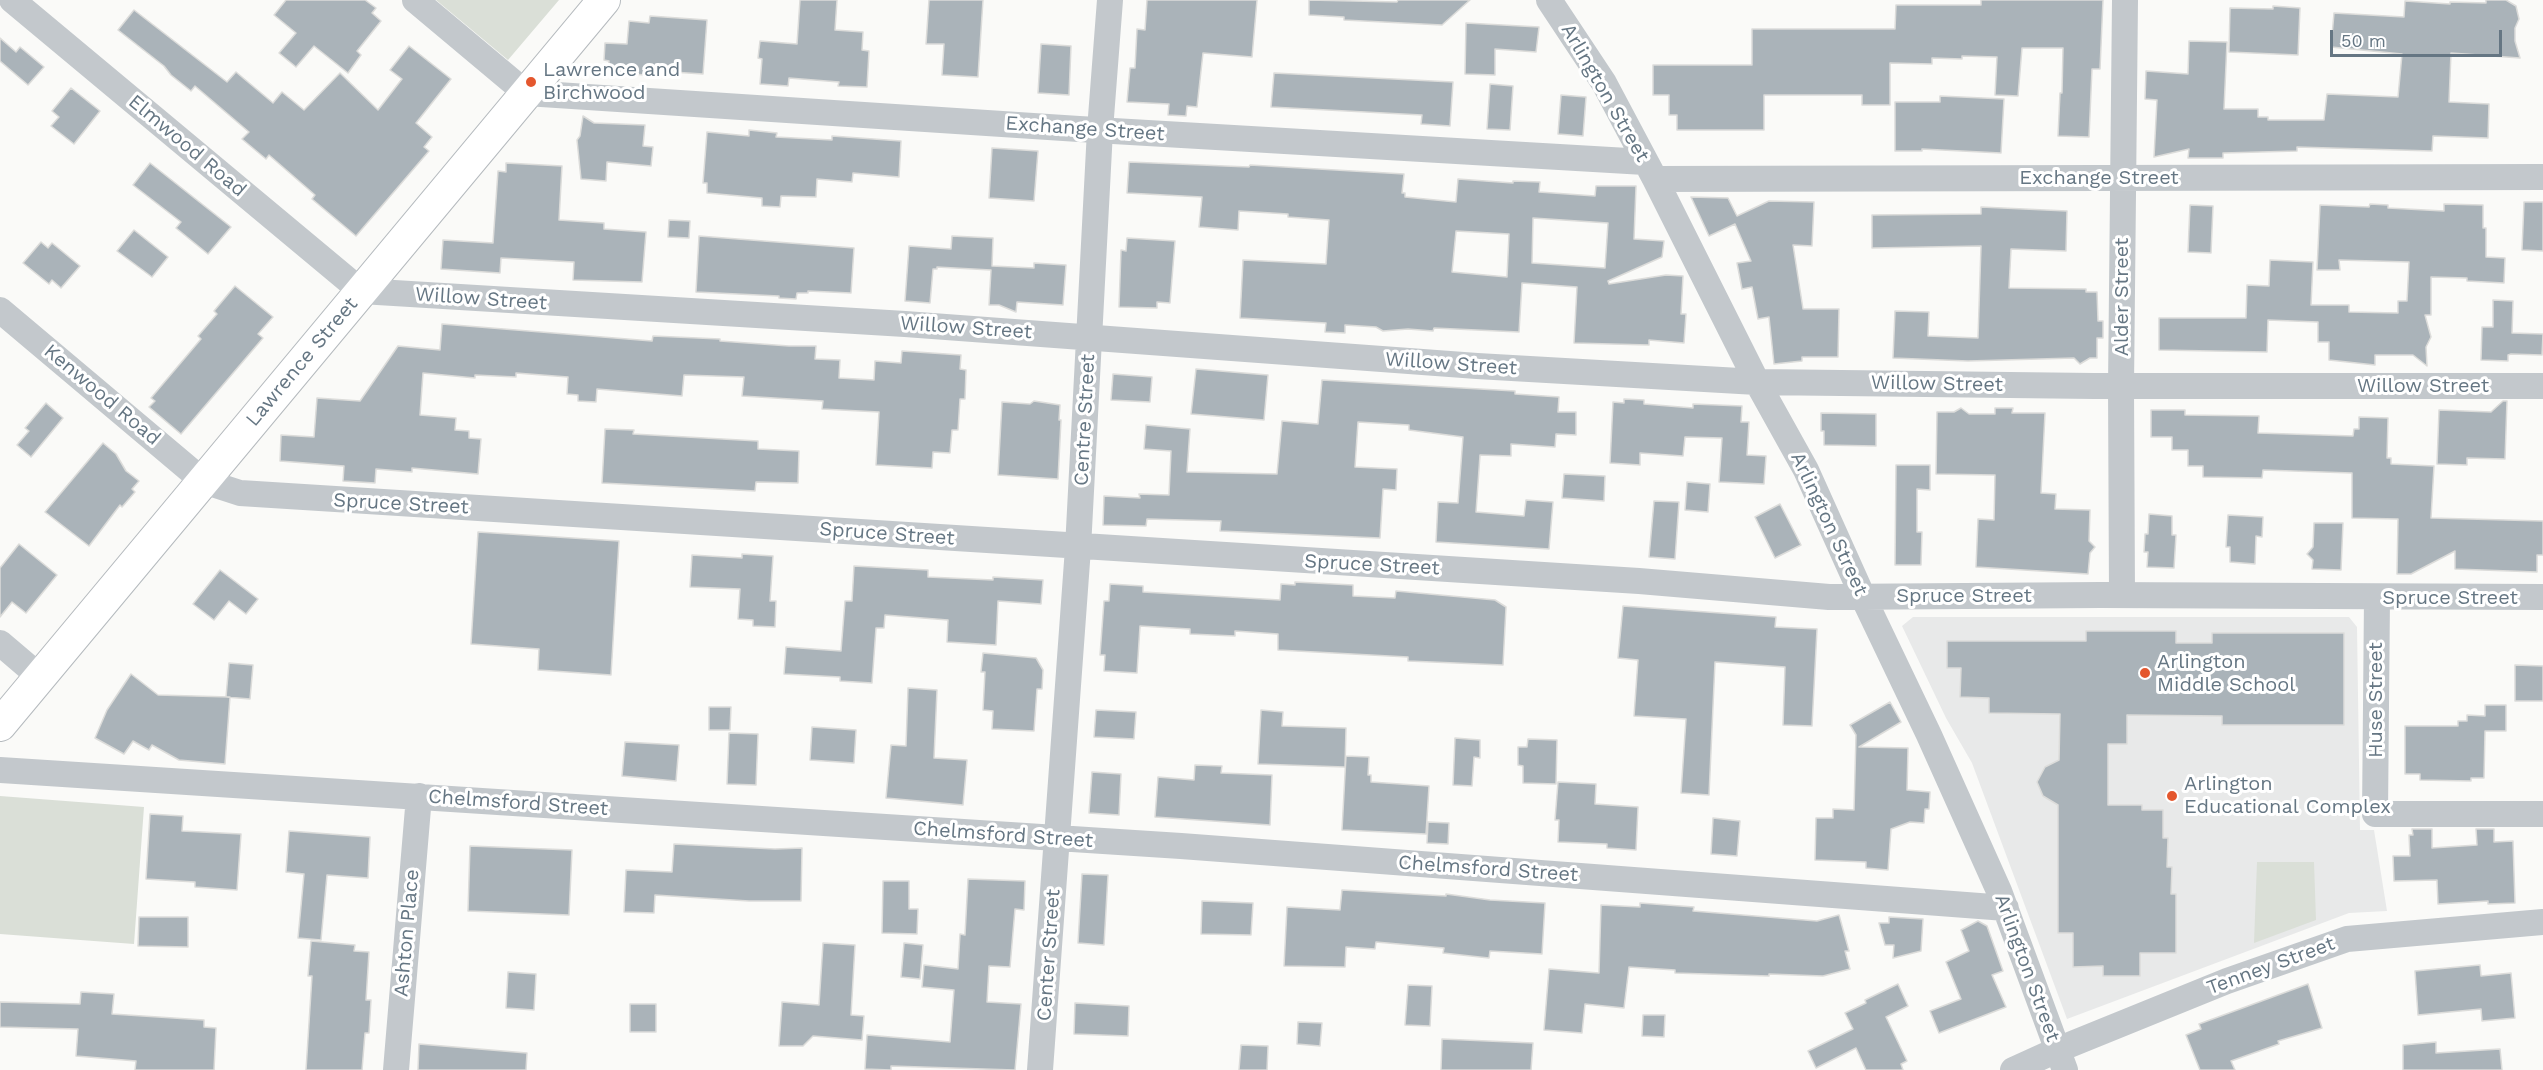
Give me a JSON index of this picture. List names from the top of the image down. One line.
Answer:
{"streets":{"main road":["Lawrence Street"],"street":["Arlington Street","Exchange Street","Elmwood Road","Alder Street","Willow Street","Kenwood Road","Centre Street","Spruce Street","Huse Street","Chelmsford Street","Ashton Place","Center Street","Tenney Street"]},"crossings":[["Arlington Street","Exchange Street"],["Arlington Street","Willow Street"],["Arlington Street","Spruce Street"],["Arlington Street","Chelmsford Street"],["Arlington Street","Tenney Street"],["Exchange Street","Alder Street"],["Exchange Street","Lawrence Street"],["Exchange Street","Centre Street"],["Elmwood Road","Willow Street"],["Elmwood Road","Lawrence Street"],["Alder Street","Willow Street"],["Alder Street","Spruce Street"],["Willow Street","Lawrence Street"],["Willow Street","Centre Street"],["Lawrence Street","Kenwood Road"],["Lawrence Street","Spruce Street"],["Kenwood Road","Spruce Street"],["Centre Street","Spruce Street"],["Centre Street","Chelmsford Street"],["Centre Street","Center Street"],["Spruce Street","Huse Street"],["Chelmsford Street","Ashton Place"],["Chelmsford Street","Center Street"]],"places":["Lawrence and Birchwood","Arlington Middle School","Arlington Educational Complex"],"scale_bar":"50 m"}
